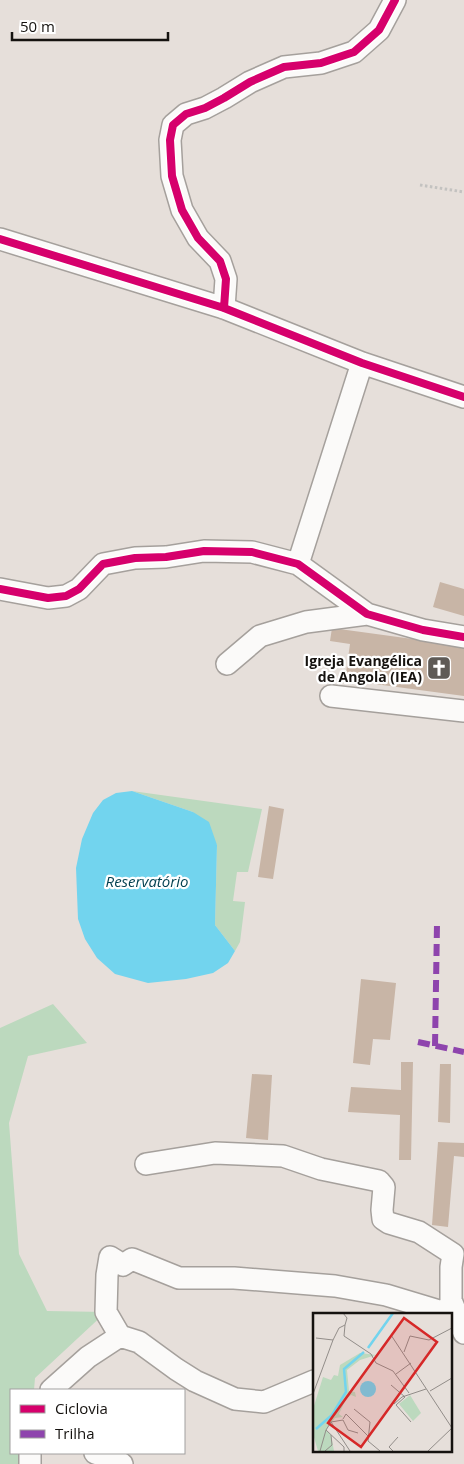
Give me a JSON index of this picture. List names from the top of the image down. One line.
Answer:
{"water":["Reservatório"],"places":{"church":["Igreja Evangélica de Angola (IEA)"]},"legend":["Ciclovia","Trilha"],"scale_bar":"50 m"}
